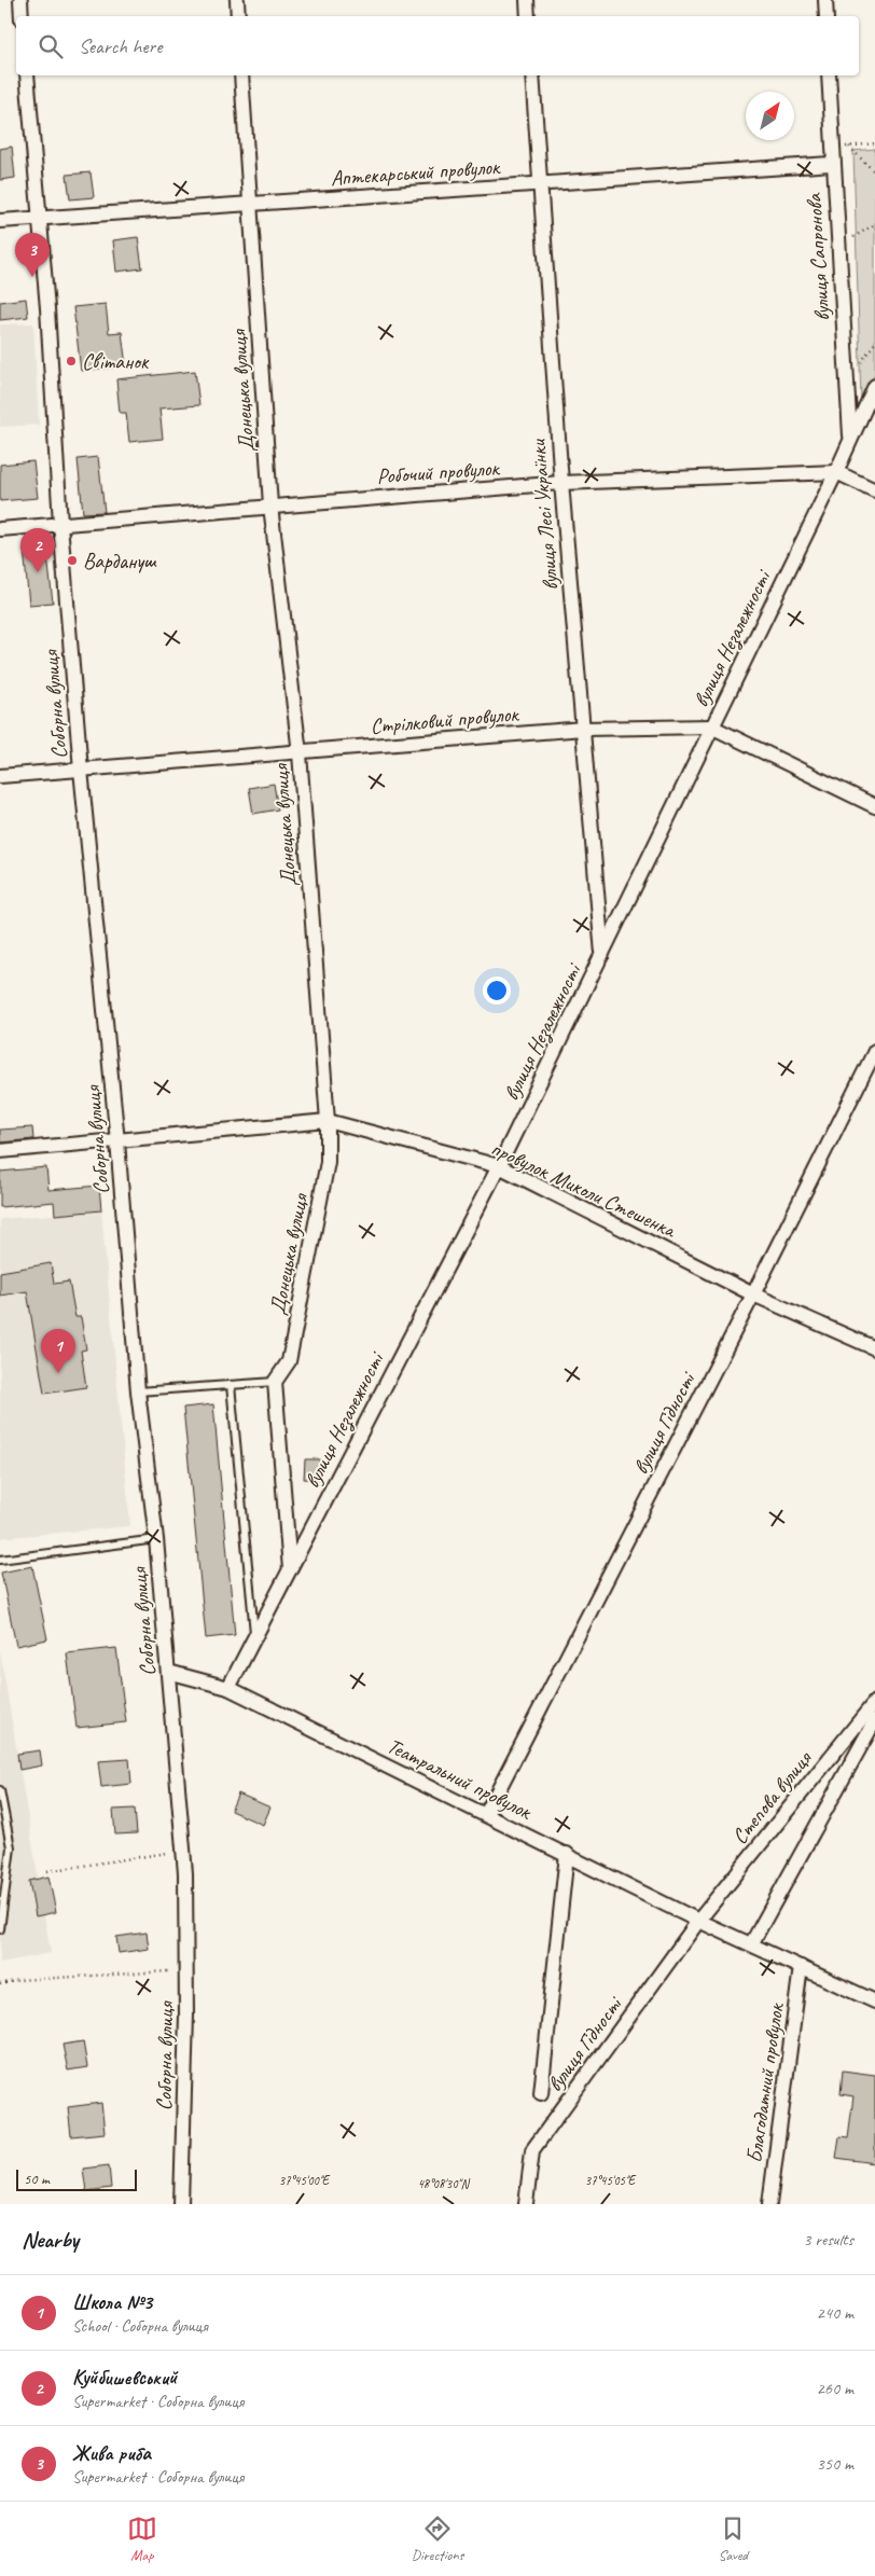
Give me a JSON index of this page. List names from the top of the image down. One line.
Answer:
{"streets":{"street":["Аптекарський провулок","вулиця Сапронова","Донецька вулиця","Робочий провулок","вулиця Лесі Українки","вулиця Незалежності","Соборна вулиця","Стрілковий провулок","провулок Миколи Стешенка","вулиця Гідності","Театральний провулок","Степова вулиця","Благодатний провулок"]},"crossings":[["Аптекарський провулок","вулиця Сапронова"],["Аптекарський провулок","Донецька вулиця"],["Аптекарський провулок","вулиця Лесі Українки"],["Аптекарський провулок","Соборна вулиця"],["вулиця Сапронова","вулиця Незалежності"],["Донецька вулиця","Робочий провулок"],["Донецька вулиця","Стрілковий провулок"],["Донецька вулиця","провулок Миколи Стешенка"],["Робочий провулок","вулиця Лесі Українки"],["Робочий провулок","вулиця Незалежності"],["Робочий провулок","Соборна вулиця"],["вулиця Лесі Українки","вулиця Незалежності"],["вулиця Лесі Українки","Стрілковий провулок"],["вулиця Незалежності","Стрілковий провулок"],["вулиця Незалежності","провулок Миколи Стешенка"],["вулиця Незалежності","Театральний провулок"],["Соборна вулиця","Стрілковий провулок"],["Соборна вулиця","провулок Миколи Стешенка"],["Соборна вулиця","Театральний провулок"],["провулок Миколи Стешенка","вулиця Гідності"],["вулиця Гідності","Театральний провулок"],["вулиця Гідності","Степова вулиця"],["Театральний провулок","Степова вулиця"],["Театральний провулок","Благодатний провулок"]],"places":["Світанок","Вардануш"],"scale_bar":"50 m","north":"top right","page":{"search":"Search here","pins":["3","2","1"],"scale":"50 m","heading":["Nearby","3 results"],"list":[{"mark":"1","name":"Школа №3","note":"School · Соборна вулиця","value":"240 m"},{"mark":"2","name":"Куйбишевський","note":"Supermarket · Соборна вулиця","value":"260 m"},{"mark":"3","name":"Жива риба","note":"Supermarket · Соборна вулиця","value":"350 m"}],"nav":["Map","Directions","Saved"]},"coordinates":["37°45'00\"E","37°45'05\"E","48°08'30\"N"]}
